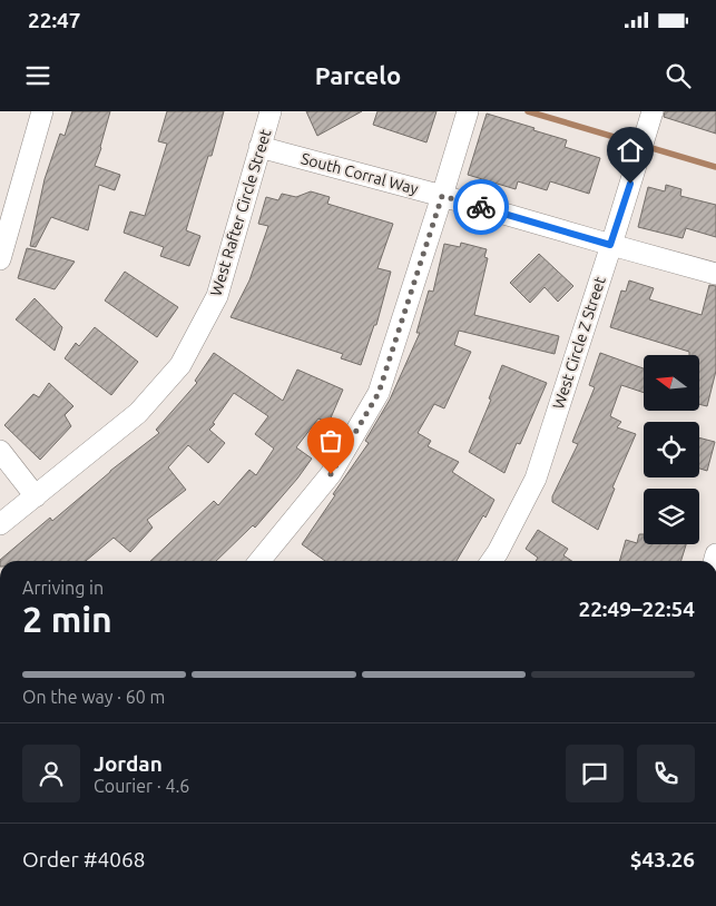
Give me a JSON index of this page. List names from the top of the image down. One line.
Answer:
{"streets":{"street":["South Corral Way","West Rafter Circle Street","West Circle Z Street"]},"crossings":[["South Corral Way","West Rafter Circle Street"],["South Corral Way","West Circle Z Street"]],"north":"left","page":{"status":"22:47","header":"Parcelo","heading":["2 min","Arriving in","22:49–22:54"],"panel":["Jordan","Courier · 4.6","Order #4068","$43.26"],"bar":"On the way · 60 m"}}
